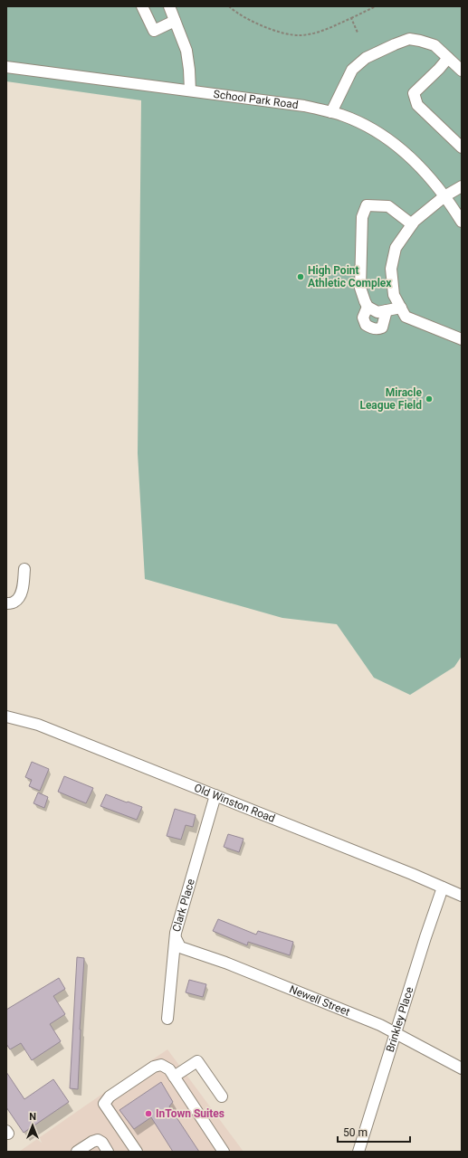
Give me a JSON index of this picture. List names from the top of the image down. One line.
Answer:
{"streets":{"street":["School Park Road","Old Winston Road","Clark Place","Newell Street","Brinkley Place"]},"crossings":[["Old Winston Road","Clark Place"],["Old Winston Road","Brinkley Place"],["Clark Place","Newell Street"],["Newell Street","Brinkley Place"]],"places":["High Point Athletic Complex","Miracle League Field","InTown Suites"],"scale_bar":"50 m","north":"top"}
